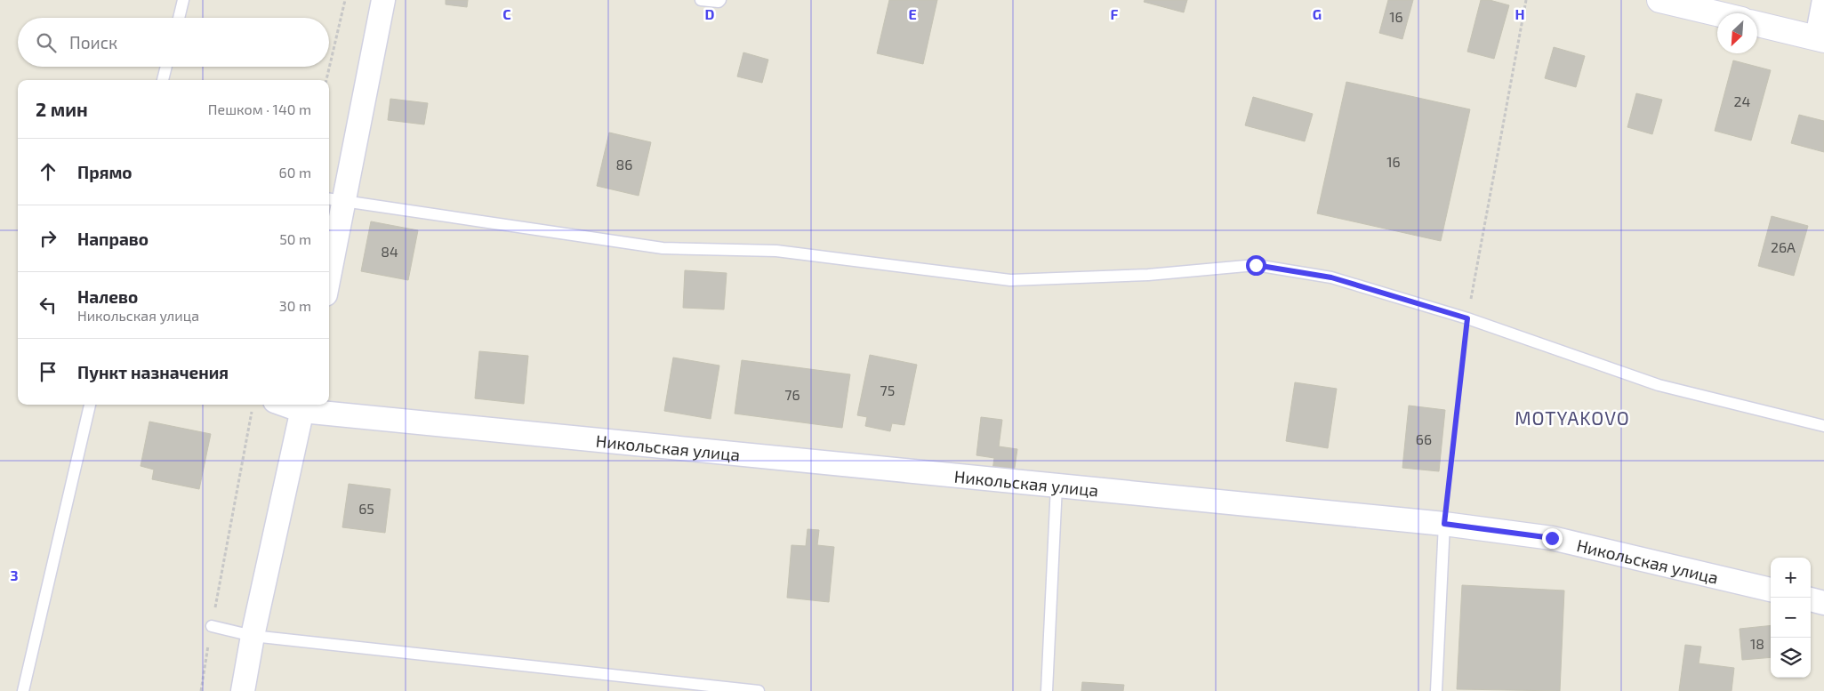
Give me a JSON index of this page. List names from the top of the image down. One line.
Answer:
{"streets":{"street":["Никольская улица"]},"districts":["MOTYAKOVO"],"house_numbers":["16","24","16","86","26А","84","75","76","66","65","18"],"north":"bottom left","page":{"search":"Поиск","heading":["2 мин","Пешком · 140 m"],"list":[["Прямо","60 m"],["Направо","50 m"],["Налево","Никольская улица","30 m"],"Пункт назначения"],"map_buttons":["+","−"]},"grid":{"columns":["C","D","E","F","G","H"],"rows":["3"]}}
